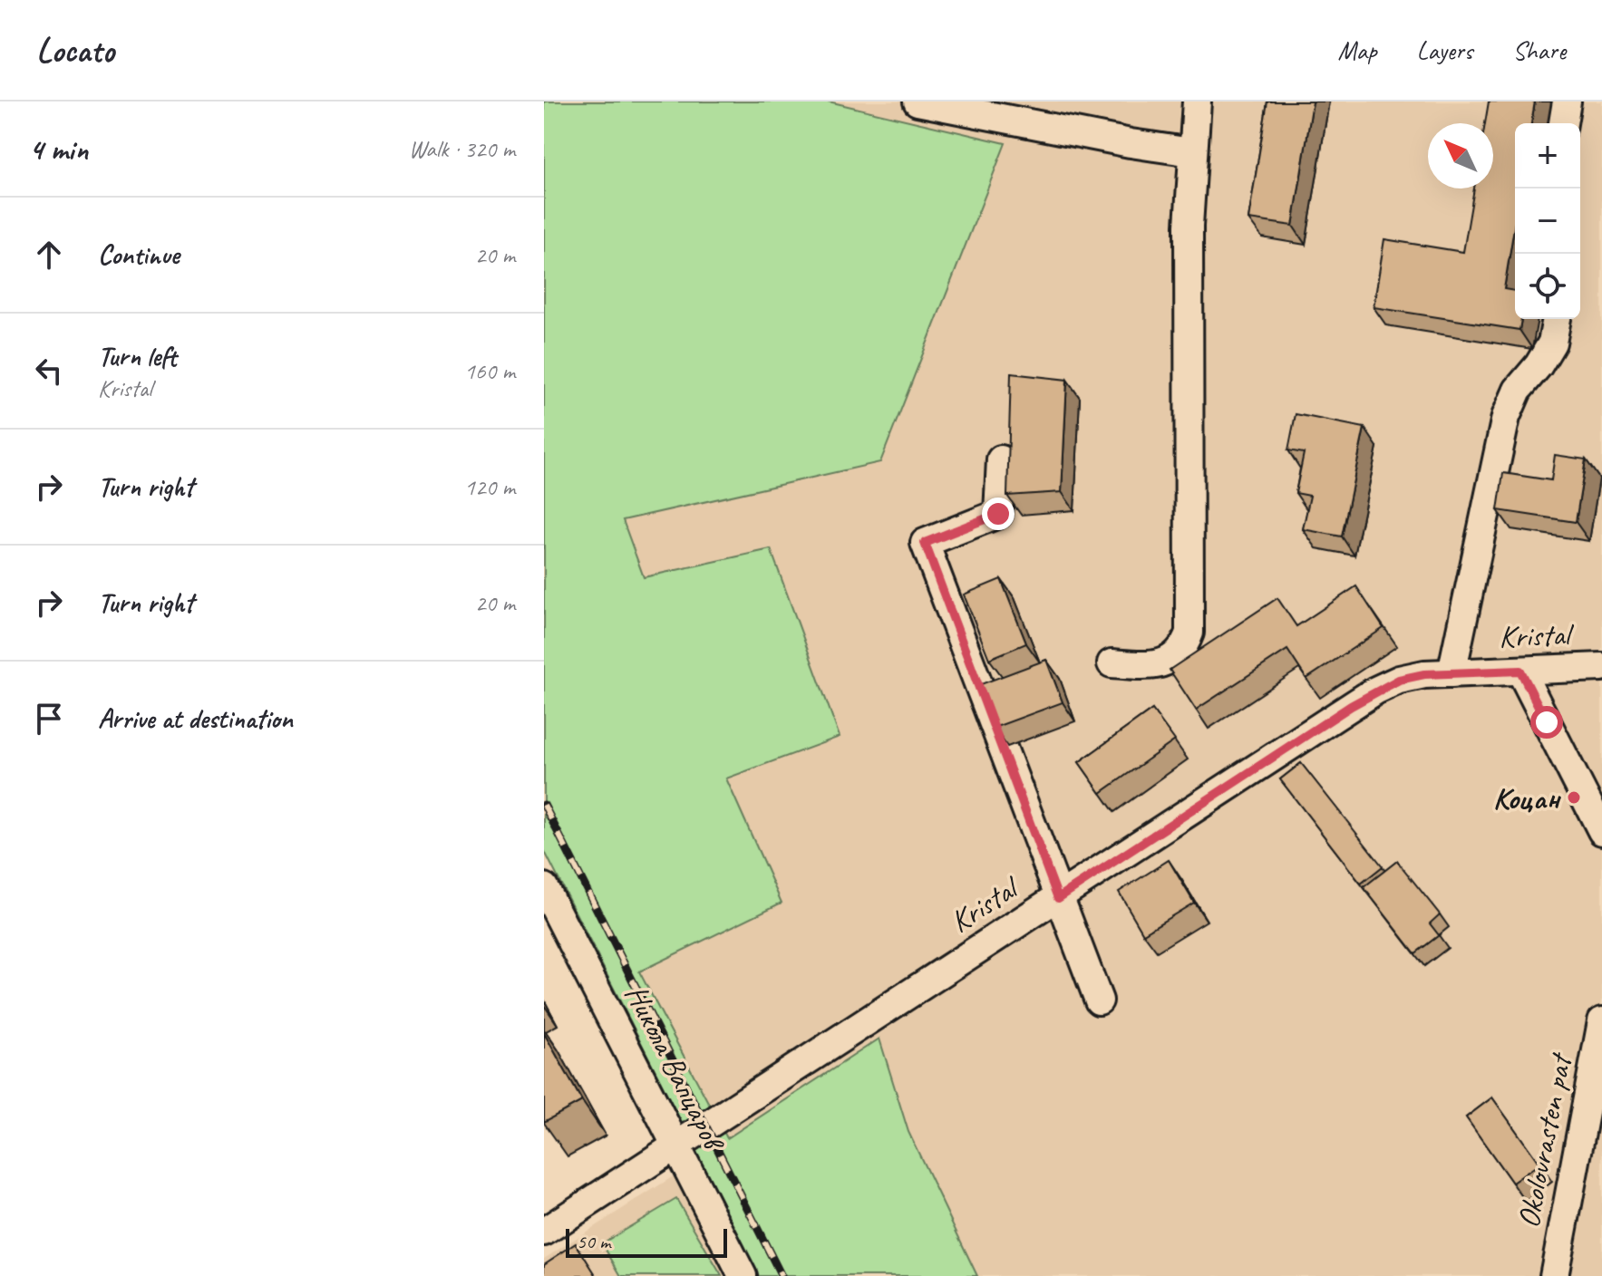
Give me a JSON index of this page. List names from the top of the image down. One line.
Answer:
{"streets":{"street":["Kristal","Никола Вапцаров","Okolovrasten pat"]},"crossings":[["Kristal","Никола Вапцаров"]],"places":["Коцан"],"scale_bar":"50 m","north":"top left","page":{"header":"Locato","nav":["Map","Layers","Share"],"heading":["4 min","Walk · 320 m"],"map_buttons":["+","−"],"list":[["Continue","20 m"],["Turn left","Kristal","160 m"],["Turn right","120 m"],["Turn right","20 m"],"Arrive at destination"],"scale":"50 m"}}
